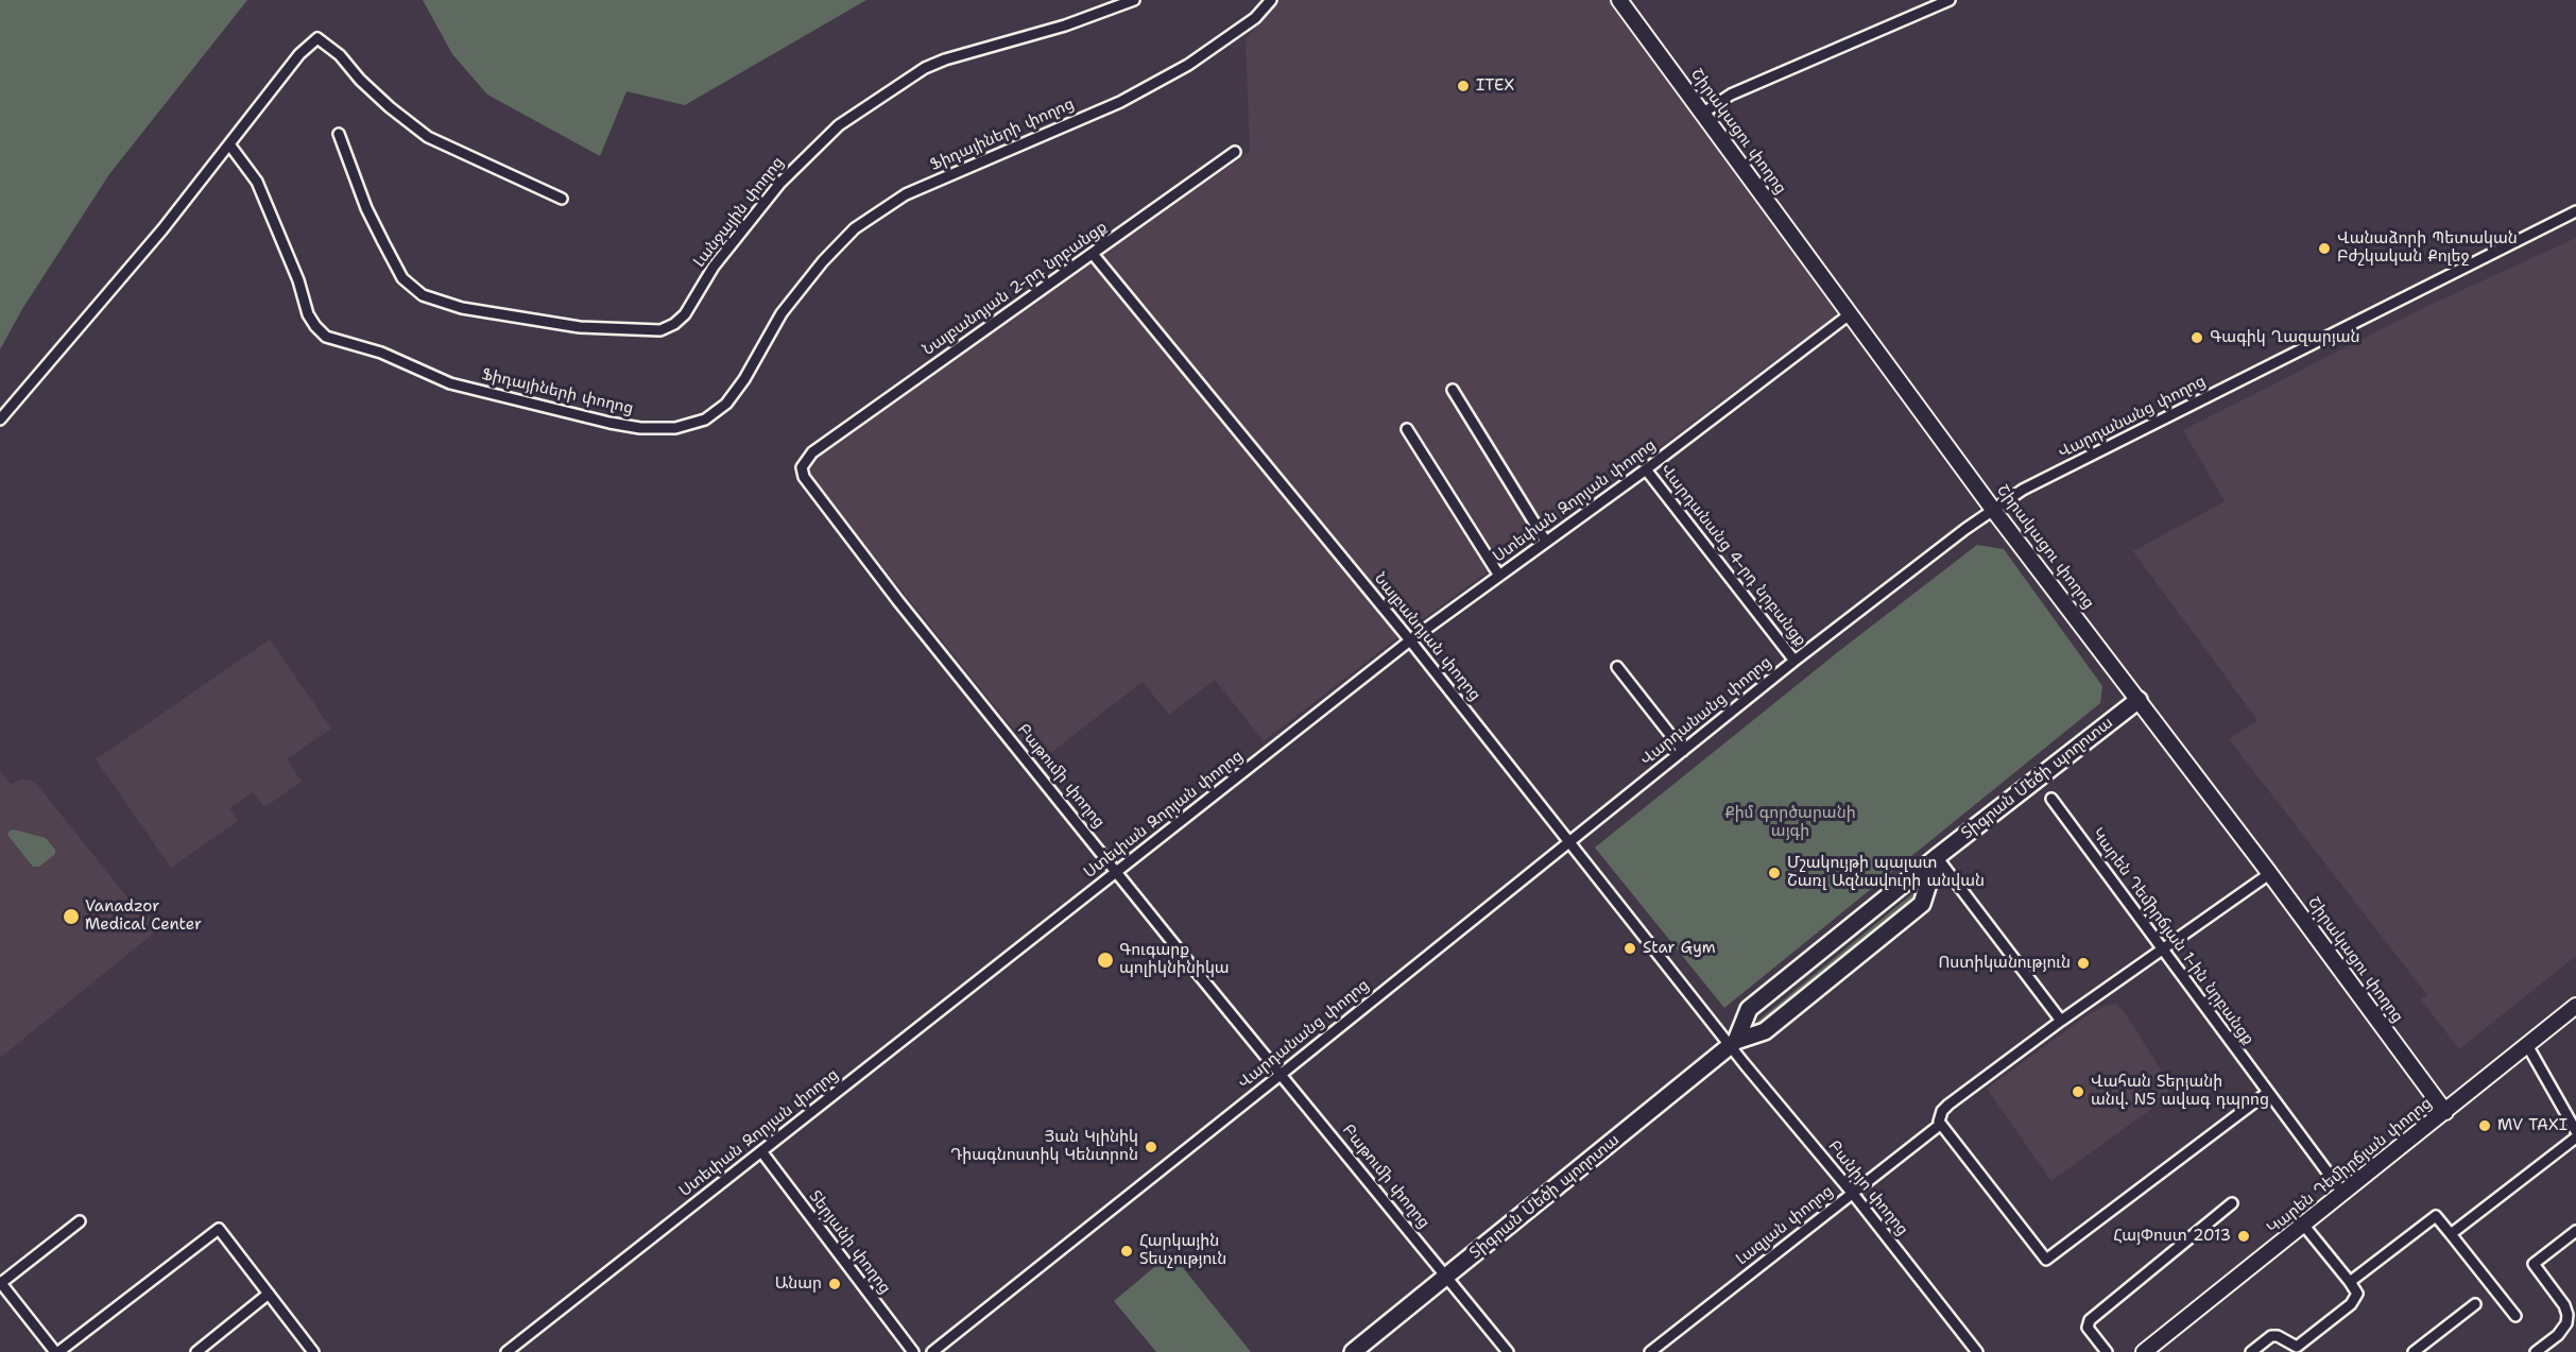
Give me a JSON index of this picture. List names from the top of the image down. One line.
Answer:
{"streets":{"main road":["Տիգրան Մեծի պողոտա"],"street":["Շիրակացու փողոց","Ֆիդայիների փողոց","Լանջային փողոց","Նալբանդյան 2-րդ նրբանցք","Վարդանանց փողոց","Ստեփան Զորյան փողոց","Վարդանանց 4-րդ նրբանցք","Նալբանդյան փողոց","Բաթումի փողոց","Կարեն Դեմիրճյան 1-ին նրբանցք","Կարեն Դեմիրճյան փողոց","Բանիյո փողոց","Լազյան փողոց","Տերյանի փողոց"]},"crossings":[["Շիրակացու փողոց","Վարդանանց փողոց"],["Շիրակացու փողոց","Ստեփան Զորյան փողոց"],["Շիրակացու փողոց","Տիգրան Մեծի պողոտա"],["Շիրակացու փողոց","Կարեն Դեմիրճյան փողոց"],["Նալբանդյան 2-րդ նրբանցք","Նալբանդյան փողոց"],["Նալբանդյան 2-րդ նրբանցք","Բաթումի փողոց"],["Վարդանանց փողոց","Վարդանանց 4-րդ նրբանցք"],["Վարդանանց փողոց","Նալբանդյան փողոց"],["Վարդանանց փողոց","Բաթումի փողոց"],["Ստեփան Զորյան փողոց","Վարդանանց 4-րդ նրբանցք"],["Ստեփան Զորյան փողոց","Նալբանդյան փողոց"],["Ստեփան Զորյան փողոց","Բաթումի փողոց"],["Ստեփան Զորյան փողոց","Տերյանի փողոց"],["Նալբանդյան փողոց","Տիգրան Մեծի պողոտա"],["Նալբանդյան փողոց","Բանիյո փողոց"],["Բաթումի փողոց","Տիգրան Մեծի պողոտա"],["Տիգրան Մեծի պողոտա","Բանիյո փողոց"],["Կարեն Դեմիրճյան 1-ին նրբանցք","Կարեն Դեմիրճյան փողոց"],["Բանիյո փողոց","Լազյան փողոց"]],"parks":["Քիմ գործարանի այգի"],"places":["ITEX","Վանաձորի Պետական Բժշկական Քոլեջ","Գագիկ Ղազարյան","Մշակույթի պալատ Շառլ Ազնավուրի անվան","Vanadzor Medical Center","Star Gym","Գուգարք պոլիկնինիկա","Ոստիկանություն","Վահան Տերյանի անվ. N5 ավագ դպրոց","MV TAXI","Յան Կլինիկ Դիագնոստիկ Կենտրոն","ՀայՓոստ 2013","Հարկային Տեսչություն","Անար"]}
